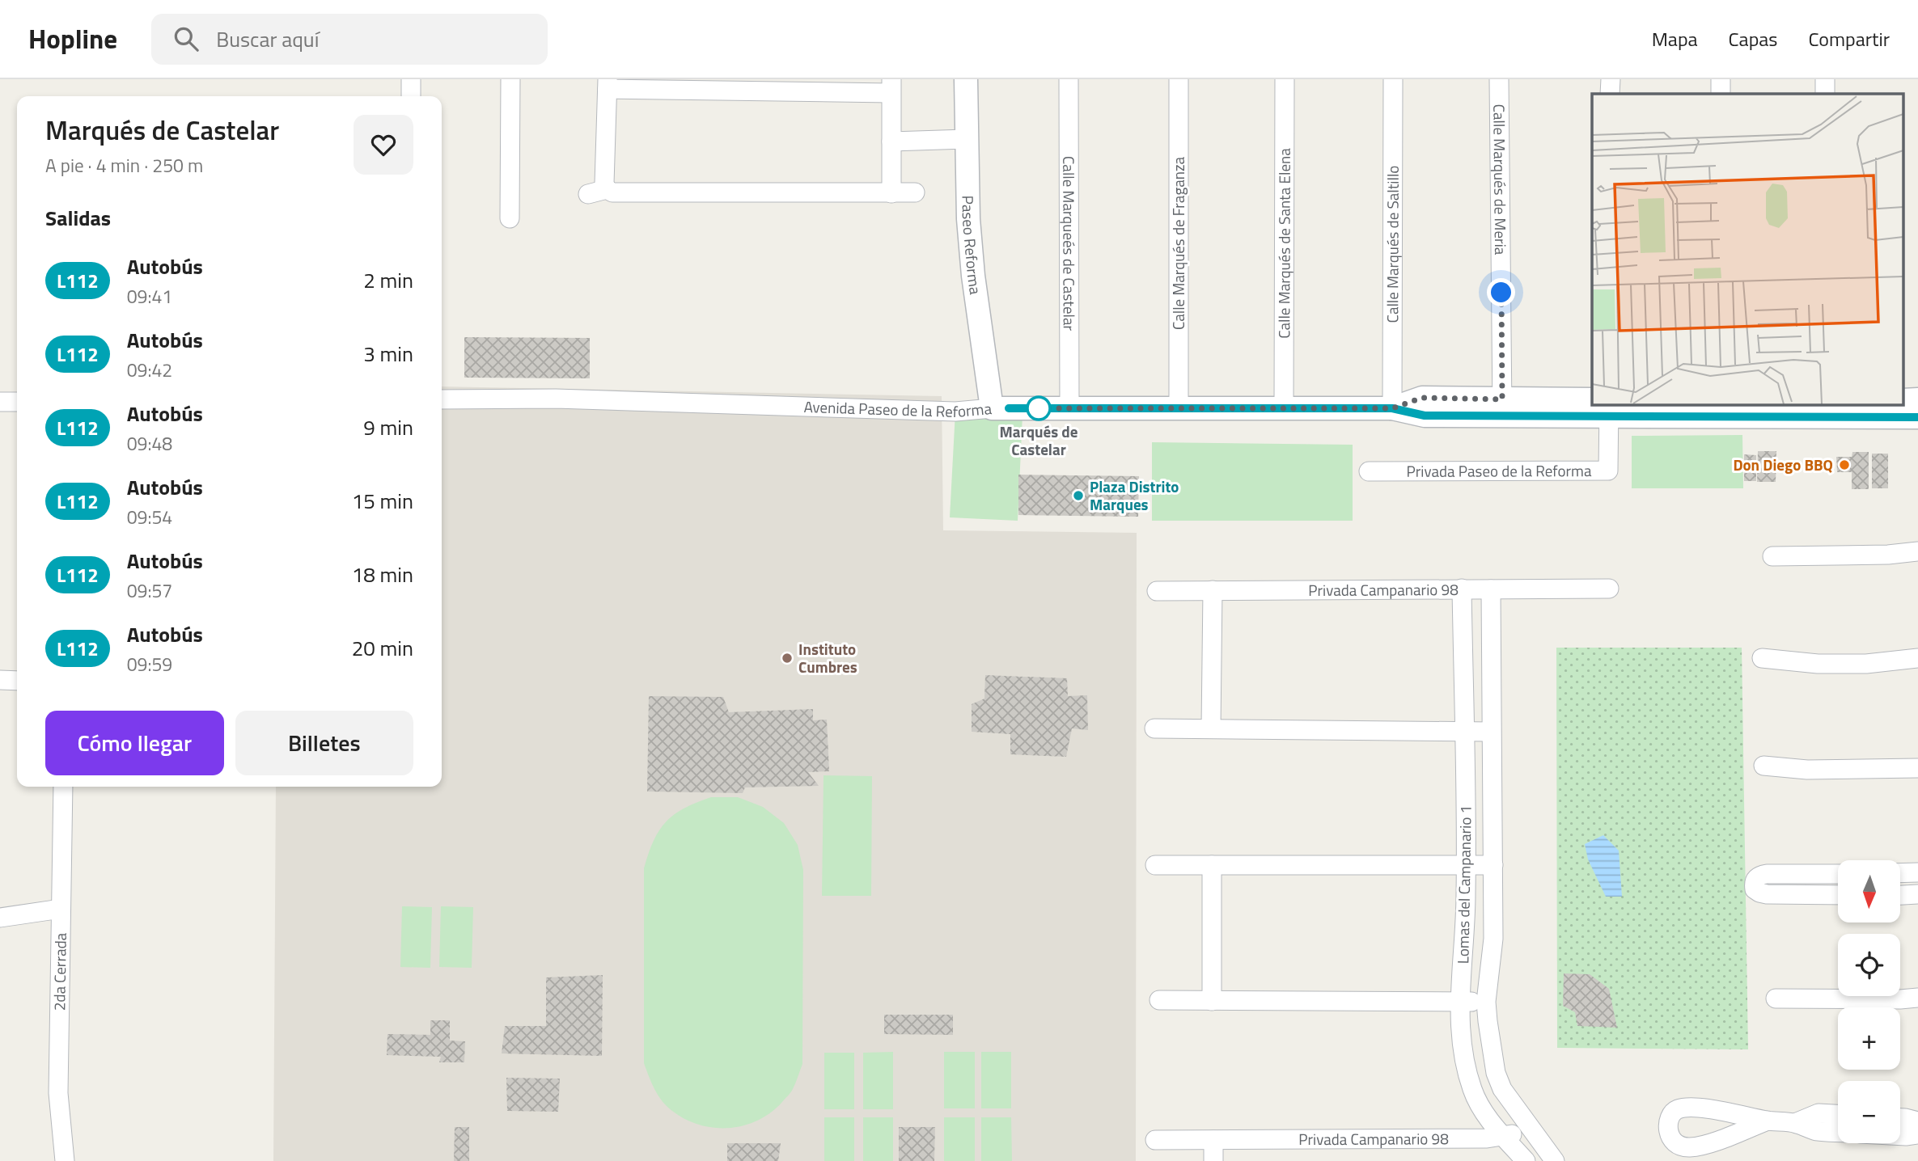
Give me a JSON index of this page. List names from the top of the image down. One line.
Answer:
{"streets":{"street":["Calle Marqués de Meria","Calle Marqueés de Castelar","Calle Marqués de Fraganza","Calle Marqués de Santa Elena","Calle Marqués de Saltillo","Paseo Reforma","Avenida Paseo de la Reforma","Privada Paseo de la Reforma","Privada Campanario 98","Lomas del Campanario 1","2da Cerrada"]},"crossings":[["Calle Marqués de Meria","Avenida Paseo de la Reforma"],["Calle Marqueés de Castelar","Avenida Paseo de la Reforma"],["Calle Marqués de Fraganza","Avenida Paseo de la Reforma"],["Calle Marqués de Santa Elena","Avenida Paseo de la Reforma"],["Calle Marqués de Saltillo","Avenida Paseo de la Reforma"],["Paseo Reforma","Avenida Paseo de la Reforma"],["Avenida Paseo de la Reforma","Privada Paseo de la Reforma"],["Privada Campanario 98","Lomas del Campanario 1"]],"places":["Marqués de Castelar","Don Diego BBQ","Plaza Distrito Marques","Instituto Cumbres"],"lines":["bus line L112"],"north":"bottom","page":{"header":"Hopline","search":"Buscar aquí","nav":["Mapa","Capas","Compartir"],"heading":[["Marqués de Castelar","A pie · 4 min · 250 m"],"Salidas"],"list":[{"mark":"L112","name":"Autobús","note":"09:41","value":"2 min"},{"mark":"L112","name":"Autobús","note":"09:42","value":"3 min"},{"mark":"L112","name":"Autobús","note":"09:48","value":"9 min"},{"mark":"L112","name":"Autobús","note":"09:54","value":"15 min"},{"mark":"L112","name":"Autobús","note":"09:57","value":"18 min"},{"mark":"L112","name":"Autobús","note":"09:59","value":"20 min"}],"buttons":["Cómo llegar","Billetes"],"map_buttons":["+","−"]}}
